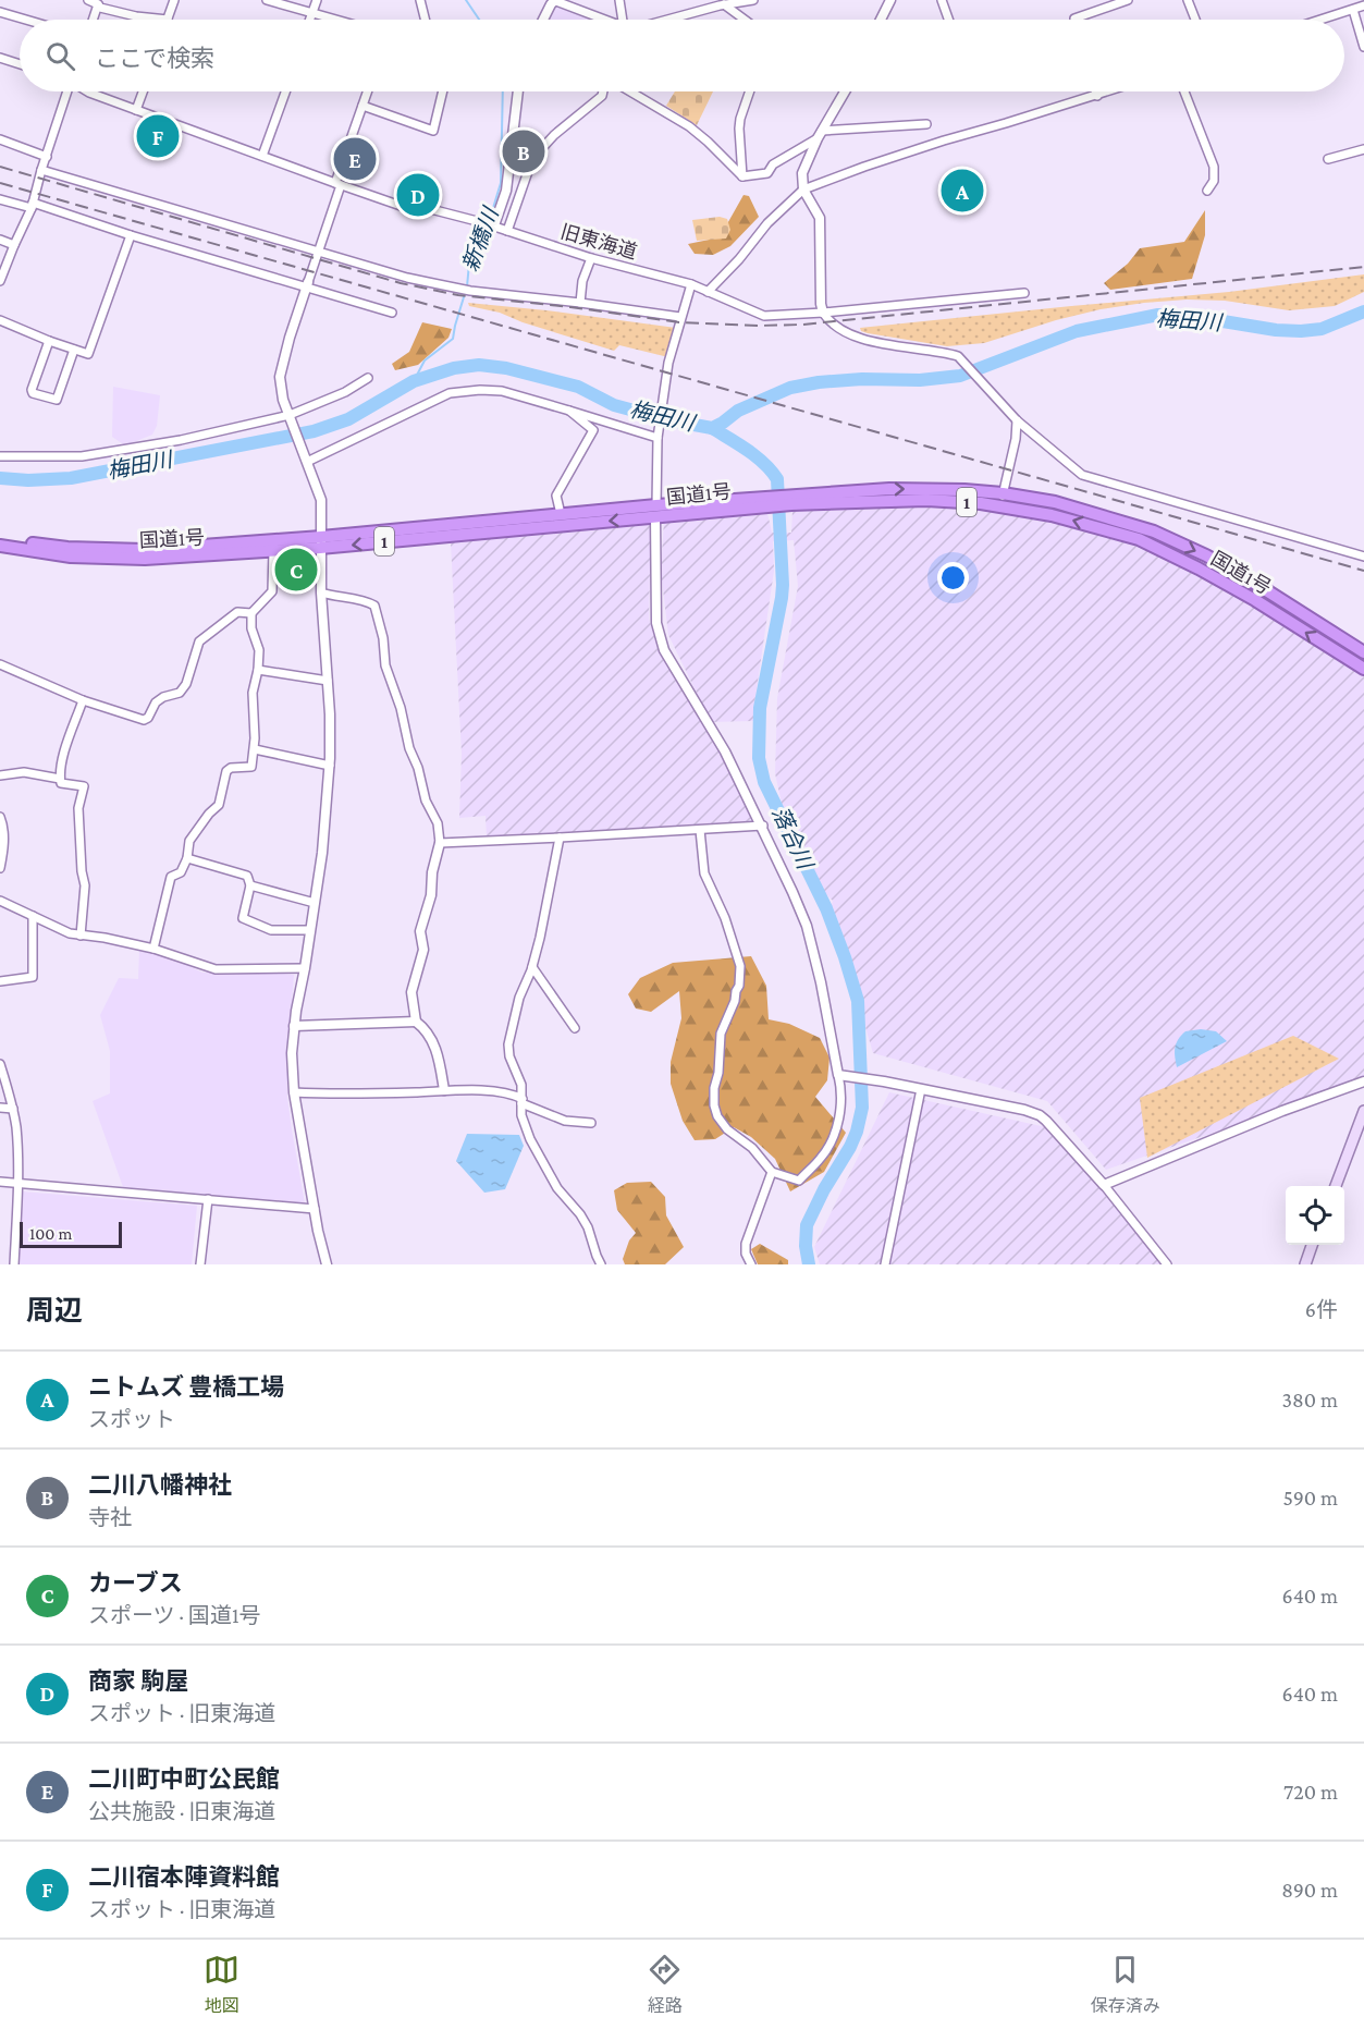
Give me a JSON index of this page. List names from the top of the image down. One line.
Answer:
{"streets":{"highway":["国道1号","1"],"street":["旧東海道"]},"water":["新橋川","梅田川","落合川"],"scale_bar":"100 m","page":{"search":"ここで検索","pins":["F","B","E","A","D","C"],"scale":"100 m","heading":["周辺","6件"],"list":[{"mark":"A","name":"ニトムズ 豊橋工場","note":"スポット","value":"380 m"},{"mark":"B","name":"二川八幡神社","note":"寺社","value":"590 m"},{"mark":"C","name":"カーブス","note":"スポーツ · 国道1号","value":"640 m"},{"mark":"D","name":"商家 駒屋","note":"スポット · 旧東海道","value":"640 m"},{"mark":"E","name":"二川町中町公民館","note":"公共施設 · 旧東海道","value":"720 m"},{"mark":"F","name":"二川宿本陣資料館","note":"スポット · 旧東海道","value":"890 m"}],"nav":["地図","経路","保存済み"]}}
